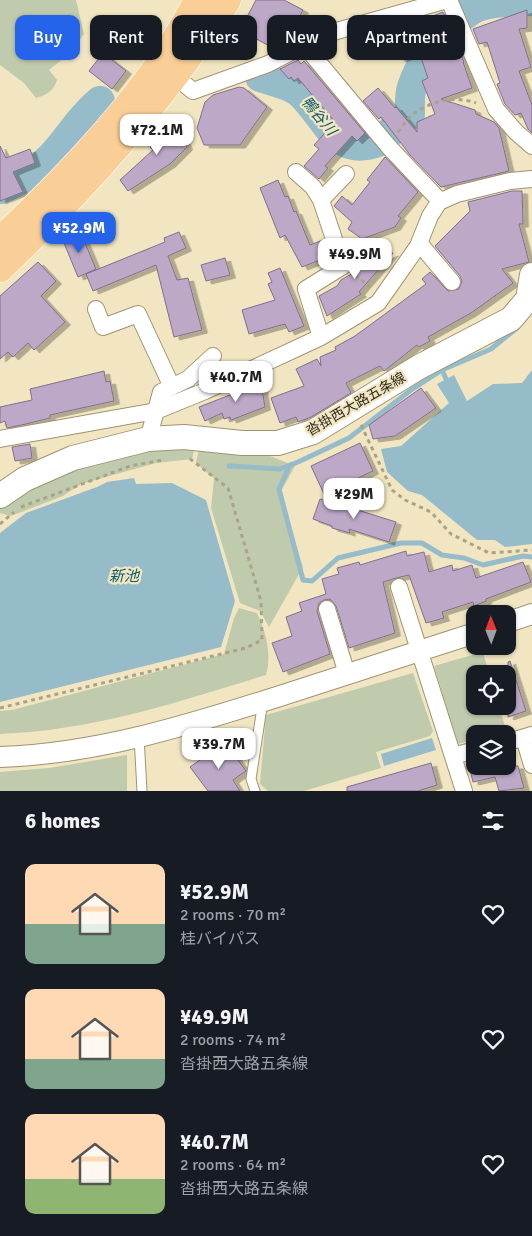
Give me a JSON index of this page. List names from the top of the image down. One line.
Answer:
{"streets":{"main road":["沓掛西大路五条線"]},"water":["鴨谷川","新池"],"north":"top","page":{"chip":["Buy","Rent","Filters","New","Apartment"],"price":["¥72.1M","¥52.9M","¥49.9M","¥40.7M","¥29M","¥39.7M"],"heading":"6 homes","list":[{"name":"¥52.9M","note":"2 rooms · 70 m² · 桂バイパス"},{"name":"¥49.9M","note":"2 rooms · 74 m² · 沓掛西大路五条線"},{"name":"¥40.7M","note":"2 rooms · 64 m² · 沓掛西大路五条線"}]}}
